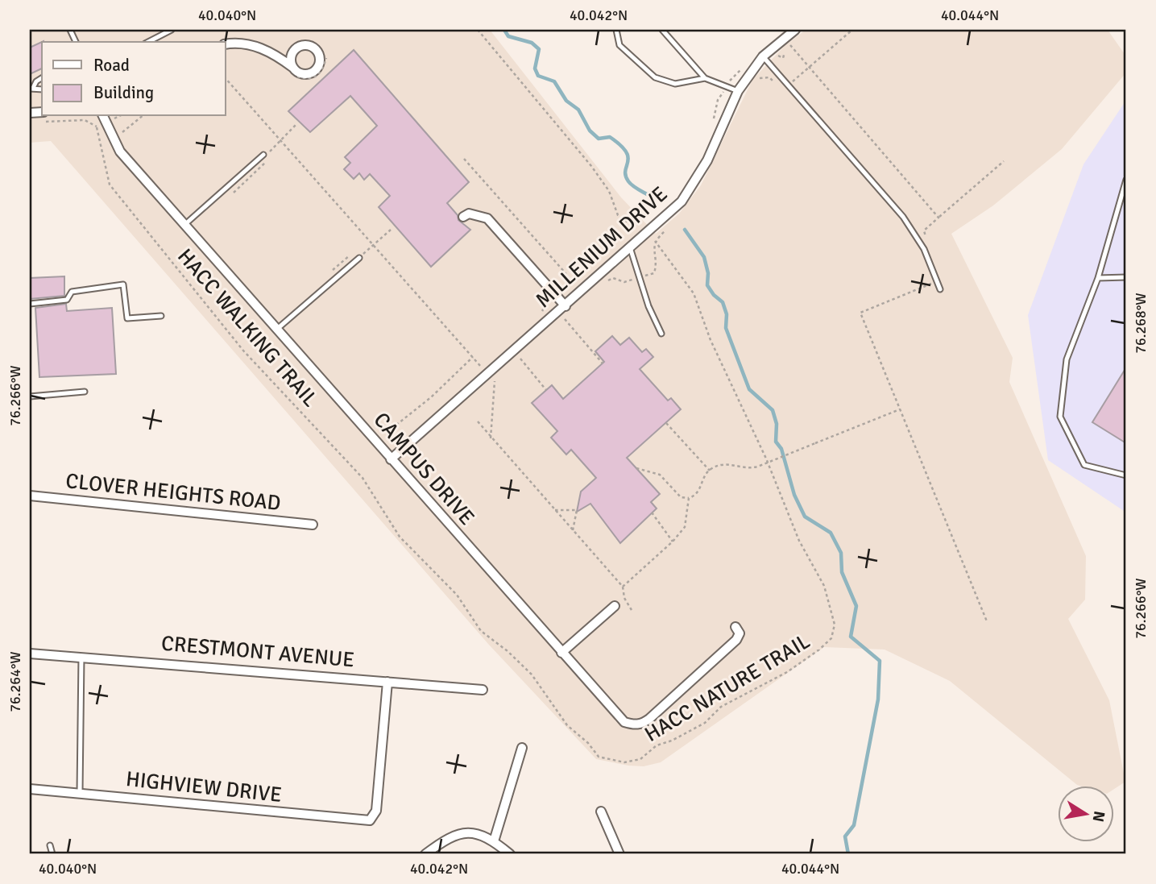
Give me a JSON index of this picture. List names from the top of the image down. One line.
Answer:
{"streets":{"street":["MILLENIUM DRIVE","CAMPUS DRIVE","CLOVER HEIGHTS ROAD","CRESTMONT AVENUE","HIGHVIEW DRIVE"],"path":["HACC WALKING TRAIL","HACC NATURE TRAIL"]},"crossings":[["MILLENIUM DRIVE","CAMPUS DRIVE"],["HACC WALKING TRAIL","HACC NATURE TRAIL"],["CRESTMONT AVENUE","HIGHVIEW DRIVE"]],"legend":["Road","Building"],"north":"right","coordinates":["40.040°N","40.042°N","40.044°N","76.268°W","76.266°W","76.264°W"]}
